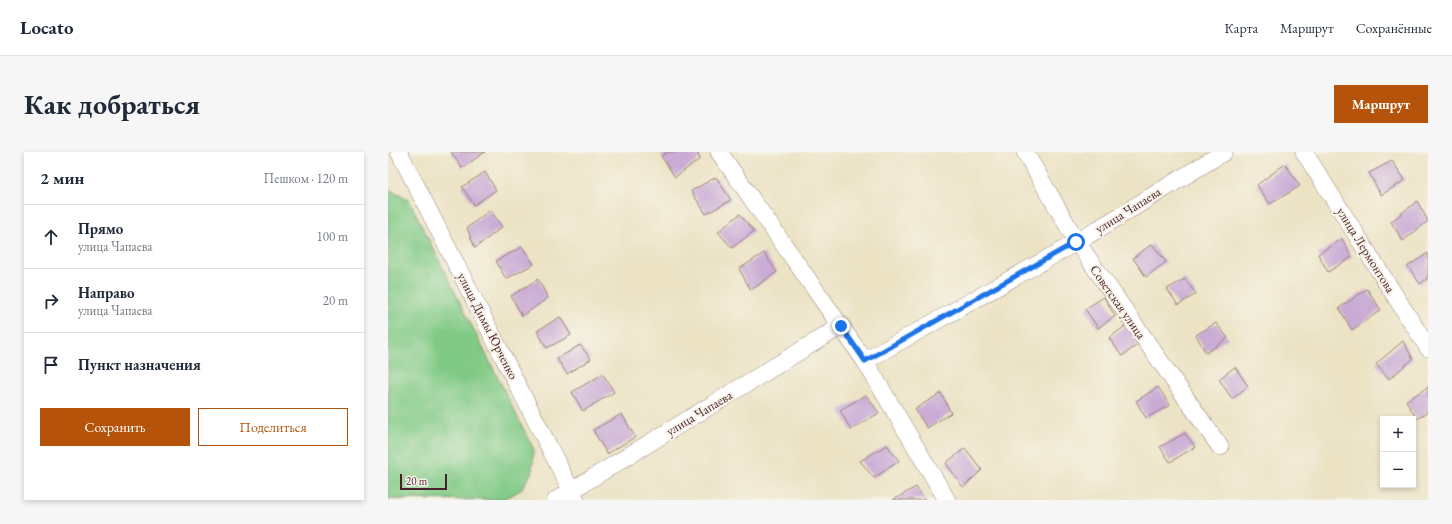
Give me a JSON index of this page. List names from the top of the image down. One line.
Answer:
{"streets":{"street":["улица Чапаева","улица Лермонтова","Советская улица","улица Димы Юрченко"]},"crossings":[["улица Чапаева","Советская улица"],["улица Чапаева","улица Димы Юрченко"]],"scale_bar":"20 m","page":{"header":"Locato","nav":["Карта","Маршрут","Сохранённые"],"buttons":["Маршрут",["Сохранить","Поделиться"]],"title":"Как добраться","heading":["2 мин","Пешком · 120 m"],"list":[["Прямо","улица Чапаева","100 m"],["Направо","улица Чапаева","20 m"],"Пункт назначения"],"map_buttons":["+","−"],"scale":"20 m"}}
